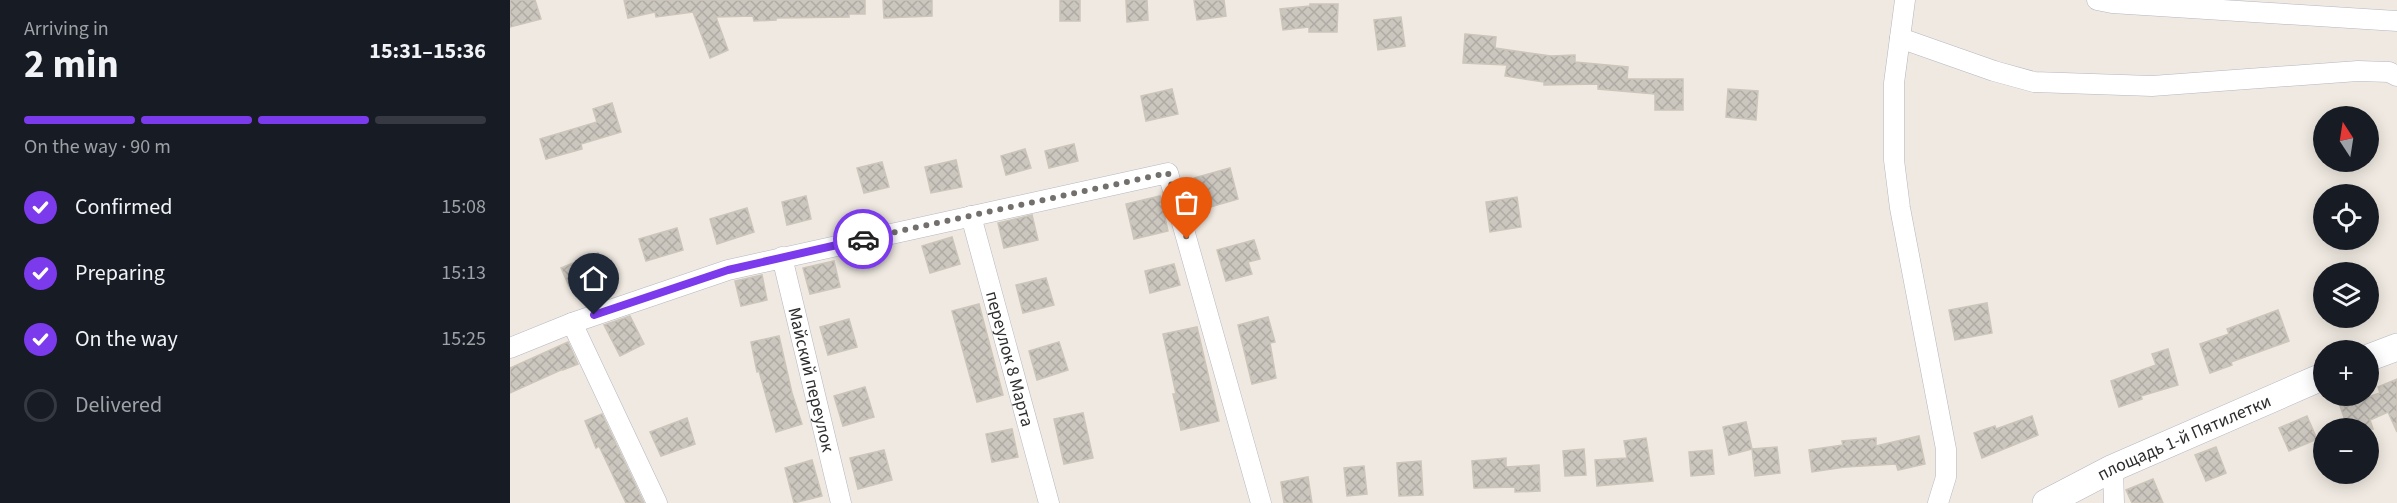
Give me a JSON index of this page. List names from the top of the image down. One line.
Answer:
{"streets":{"main road":["площадь 1-й Пятилетки"],"street":["переулок 8 Марта","Майский переулок"]},"north":"top","page":{"heading":["2 min","Arriving in","15:31–15:36"],"bar":"On the way · 90 m","map_buttons":["+","−"],"list":[["Confirmed","15:08"],["Preparing","15:13"],["On the way","15:25"],"Delivered"]}}
